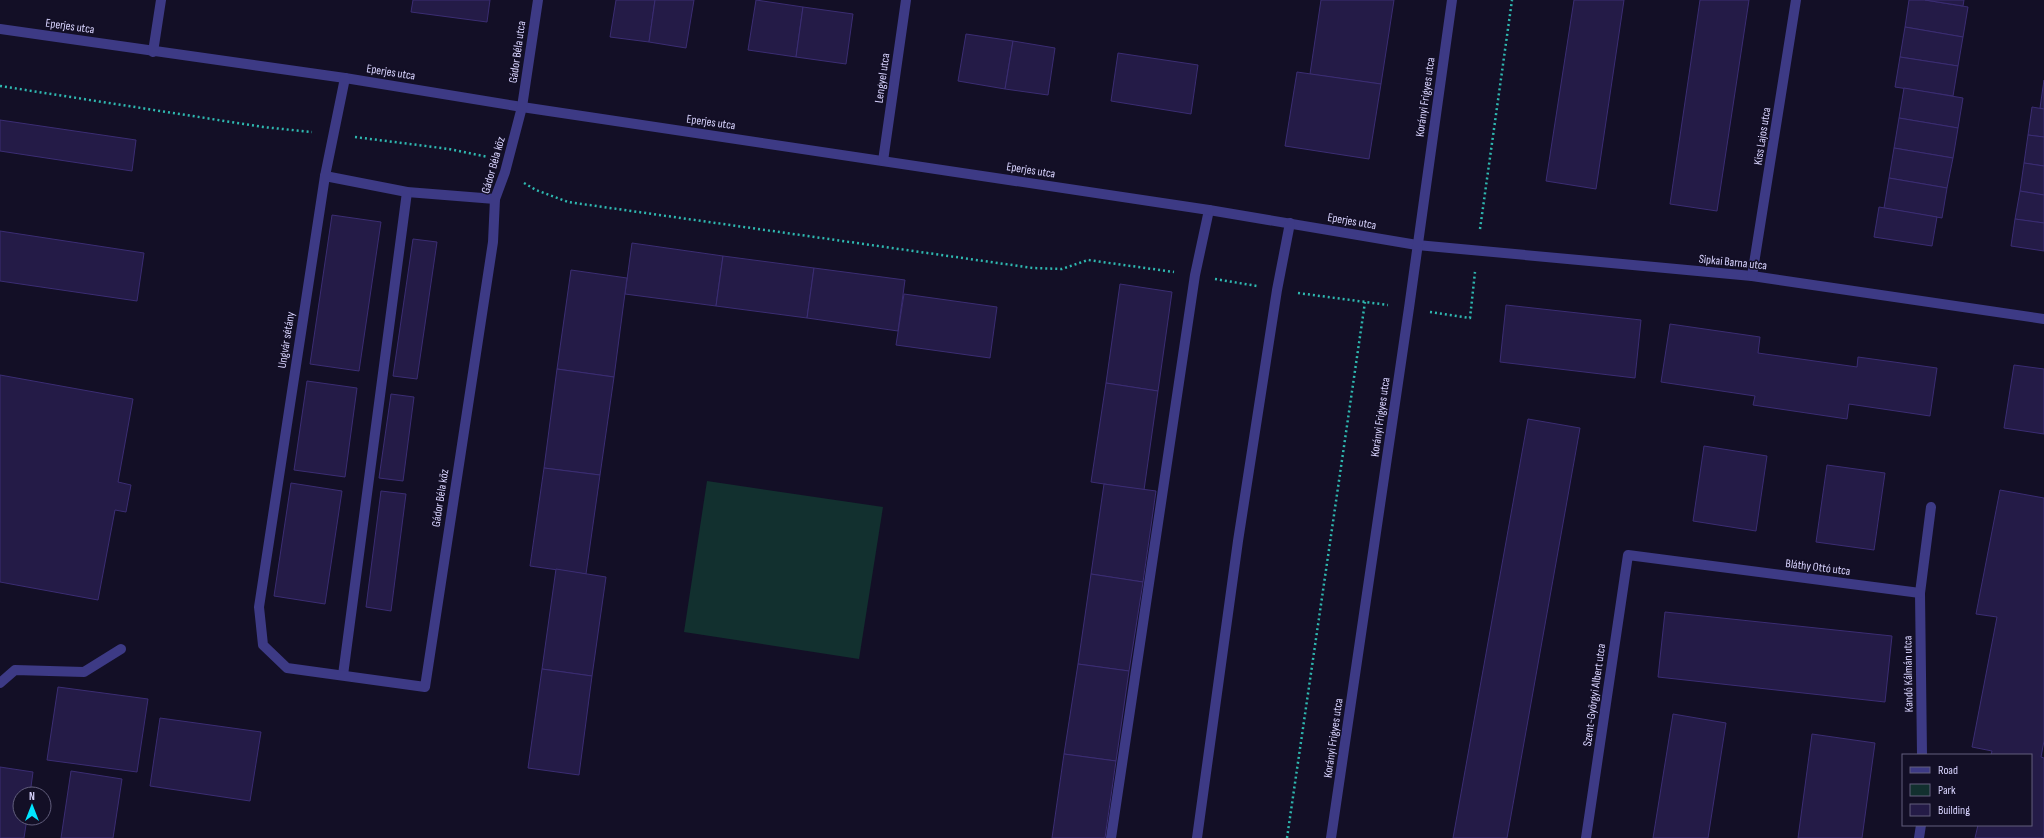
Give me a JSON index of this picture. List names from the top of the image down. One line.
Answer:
{"streets":{"street":["Eperjes utca","Gádor Béla utca","Lengyel utca","Korányi Frigyes utca","Kiss Lajos utca","Gádor Béla köz","Sipkai Barna utca","Ungvár sétány","Bláthy Ottó utca","Kandó Kálmán utca","Szent-Györgyi Albert utca"]},"crossings":[["Eperjes utca","Gádor Béla utca"],["Eperjes utca","Lengyel utca"],["Eperjes utca","Korányi Frigyes utca"],["Eperjes utca","Gádor Béla köz"],["Eperjes utca","Sipkai Barna utca"],["Eperjes utca","Ungvár sétány"],["Gádor Béla utca","Gádor Béla köz"],["Korányi Frigyes utca","Sipkai Barna utca"],["Kiss Lajos utca","Sipkai Barna utca"],["Gádor Béla köz","Ungvár sétány"],["Bláthy Ottó utca","Kandó Kálmán utca"],["Bláthy Ottó utca","Szent-Györgyi Albert utca"]],"legend":["Road","Park","Building"],"north":"top"}
